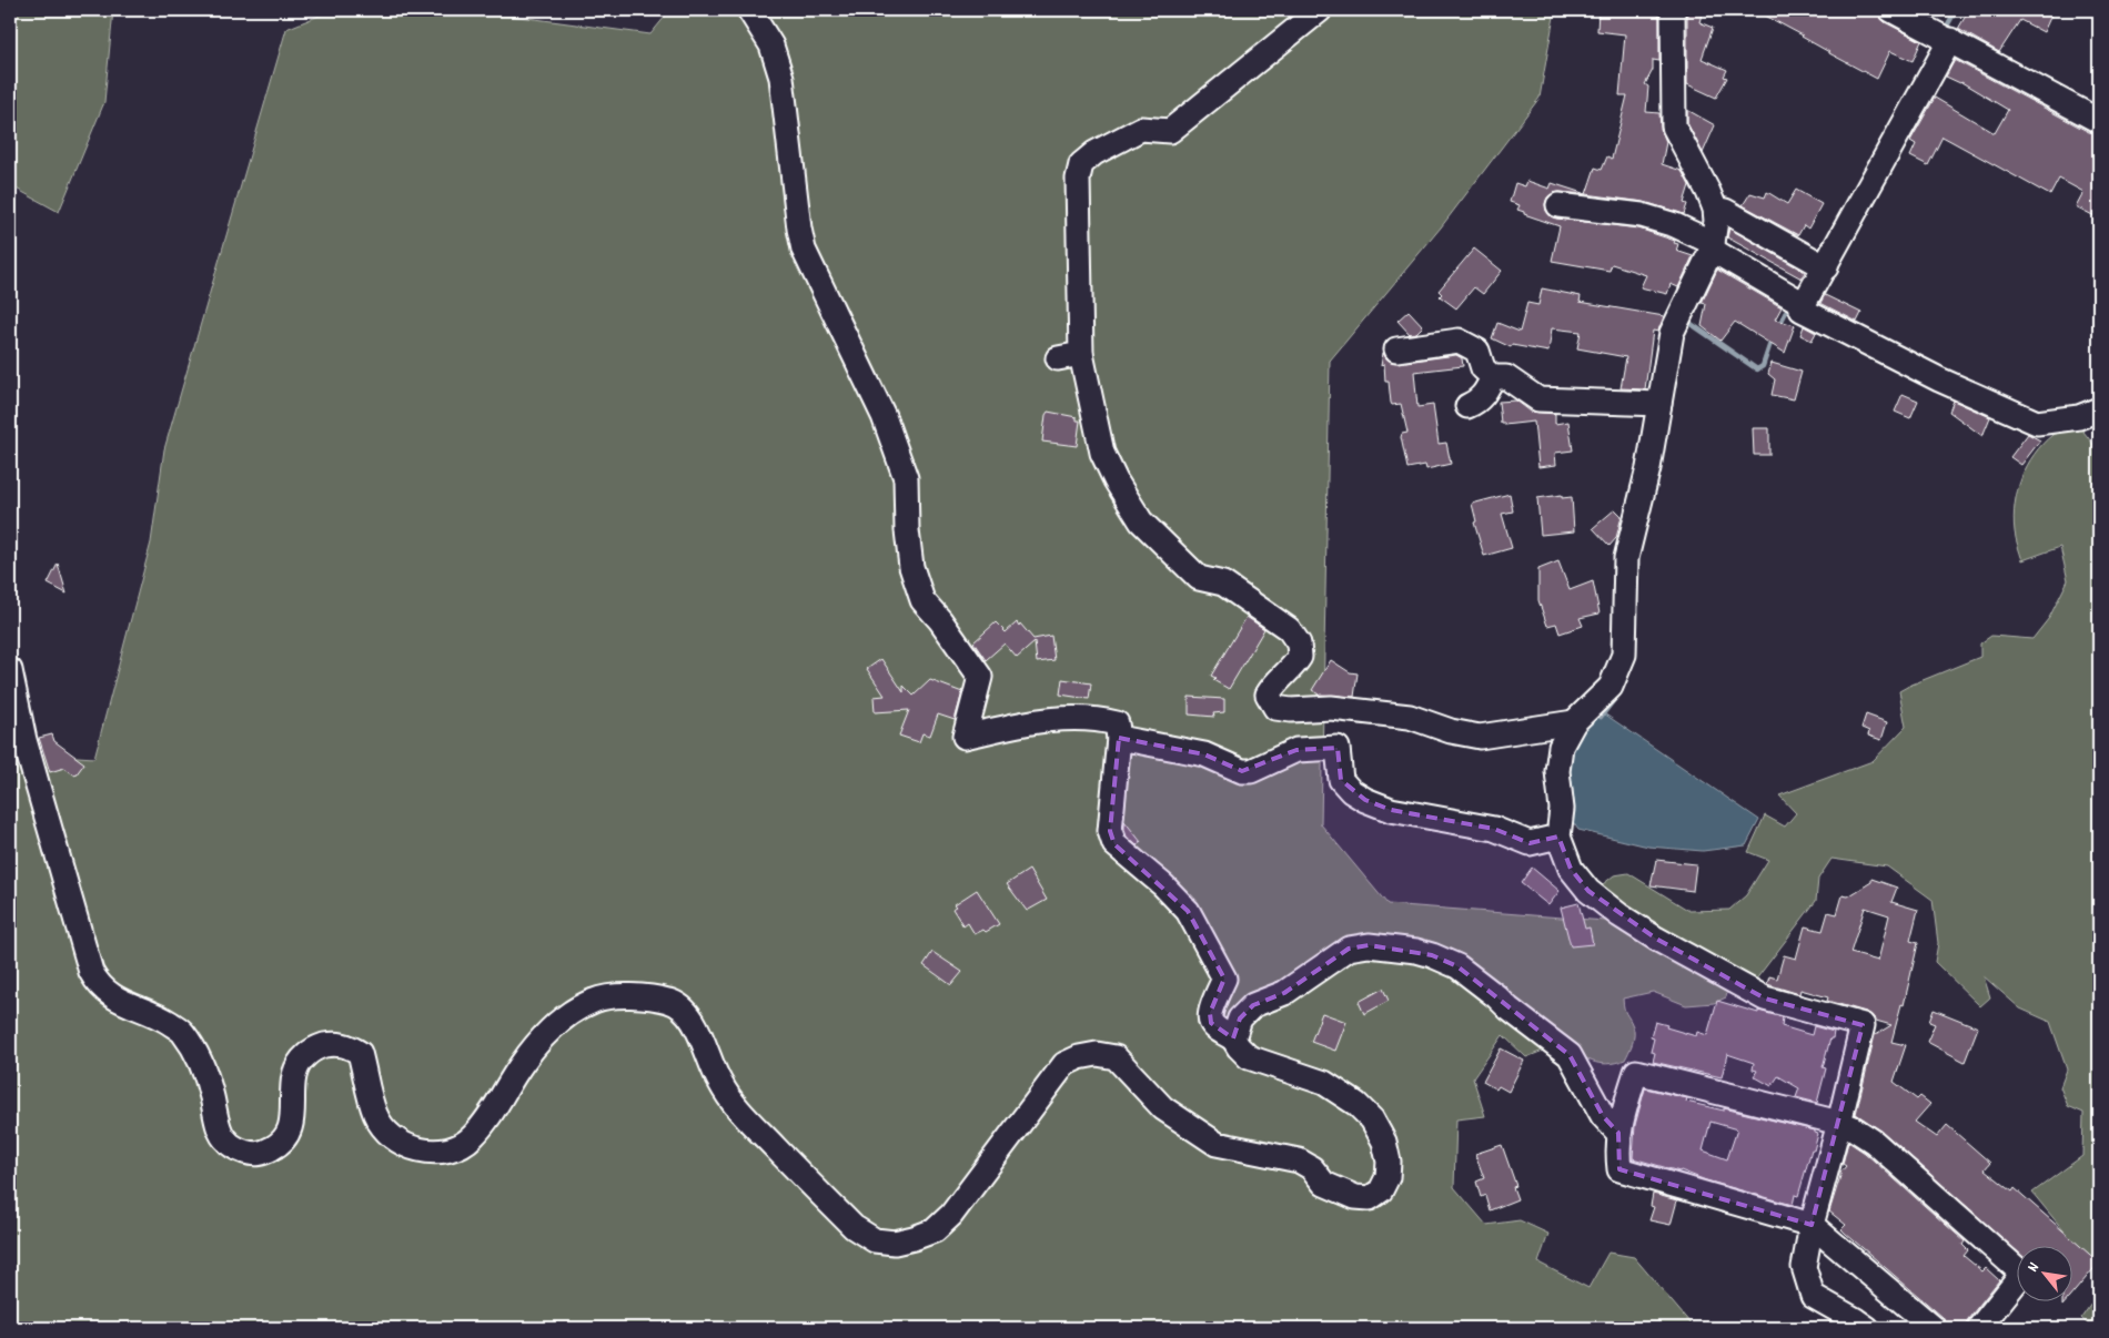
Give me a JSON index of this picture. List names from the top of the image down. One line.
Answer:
{"north":"top left"}
